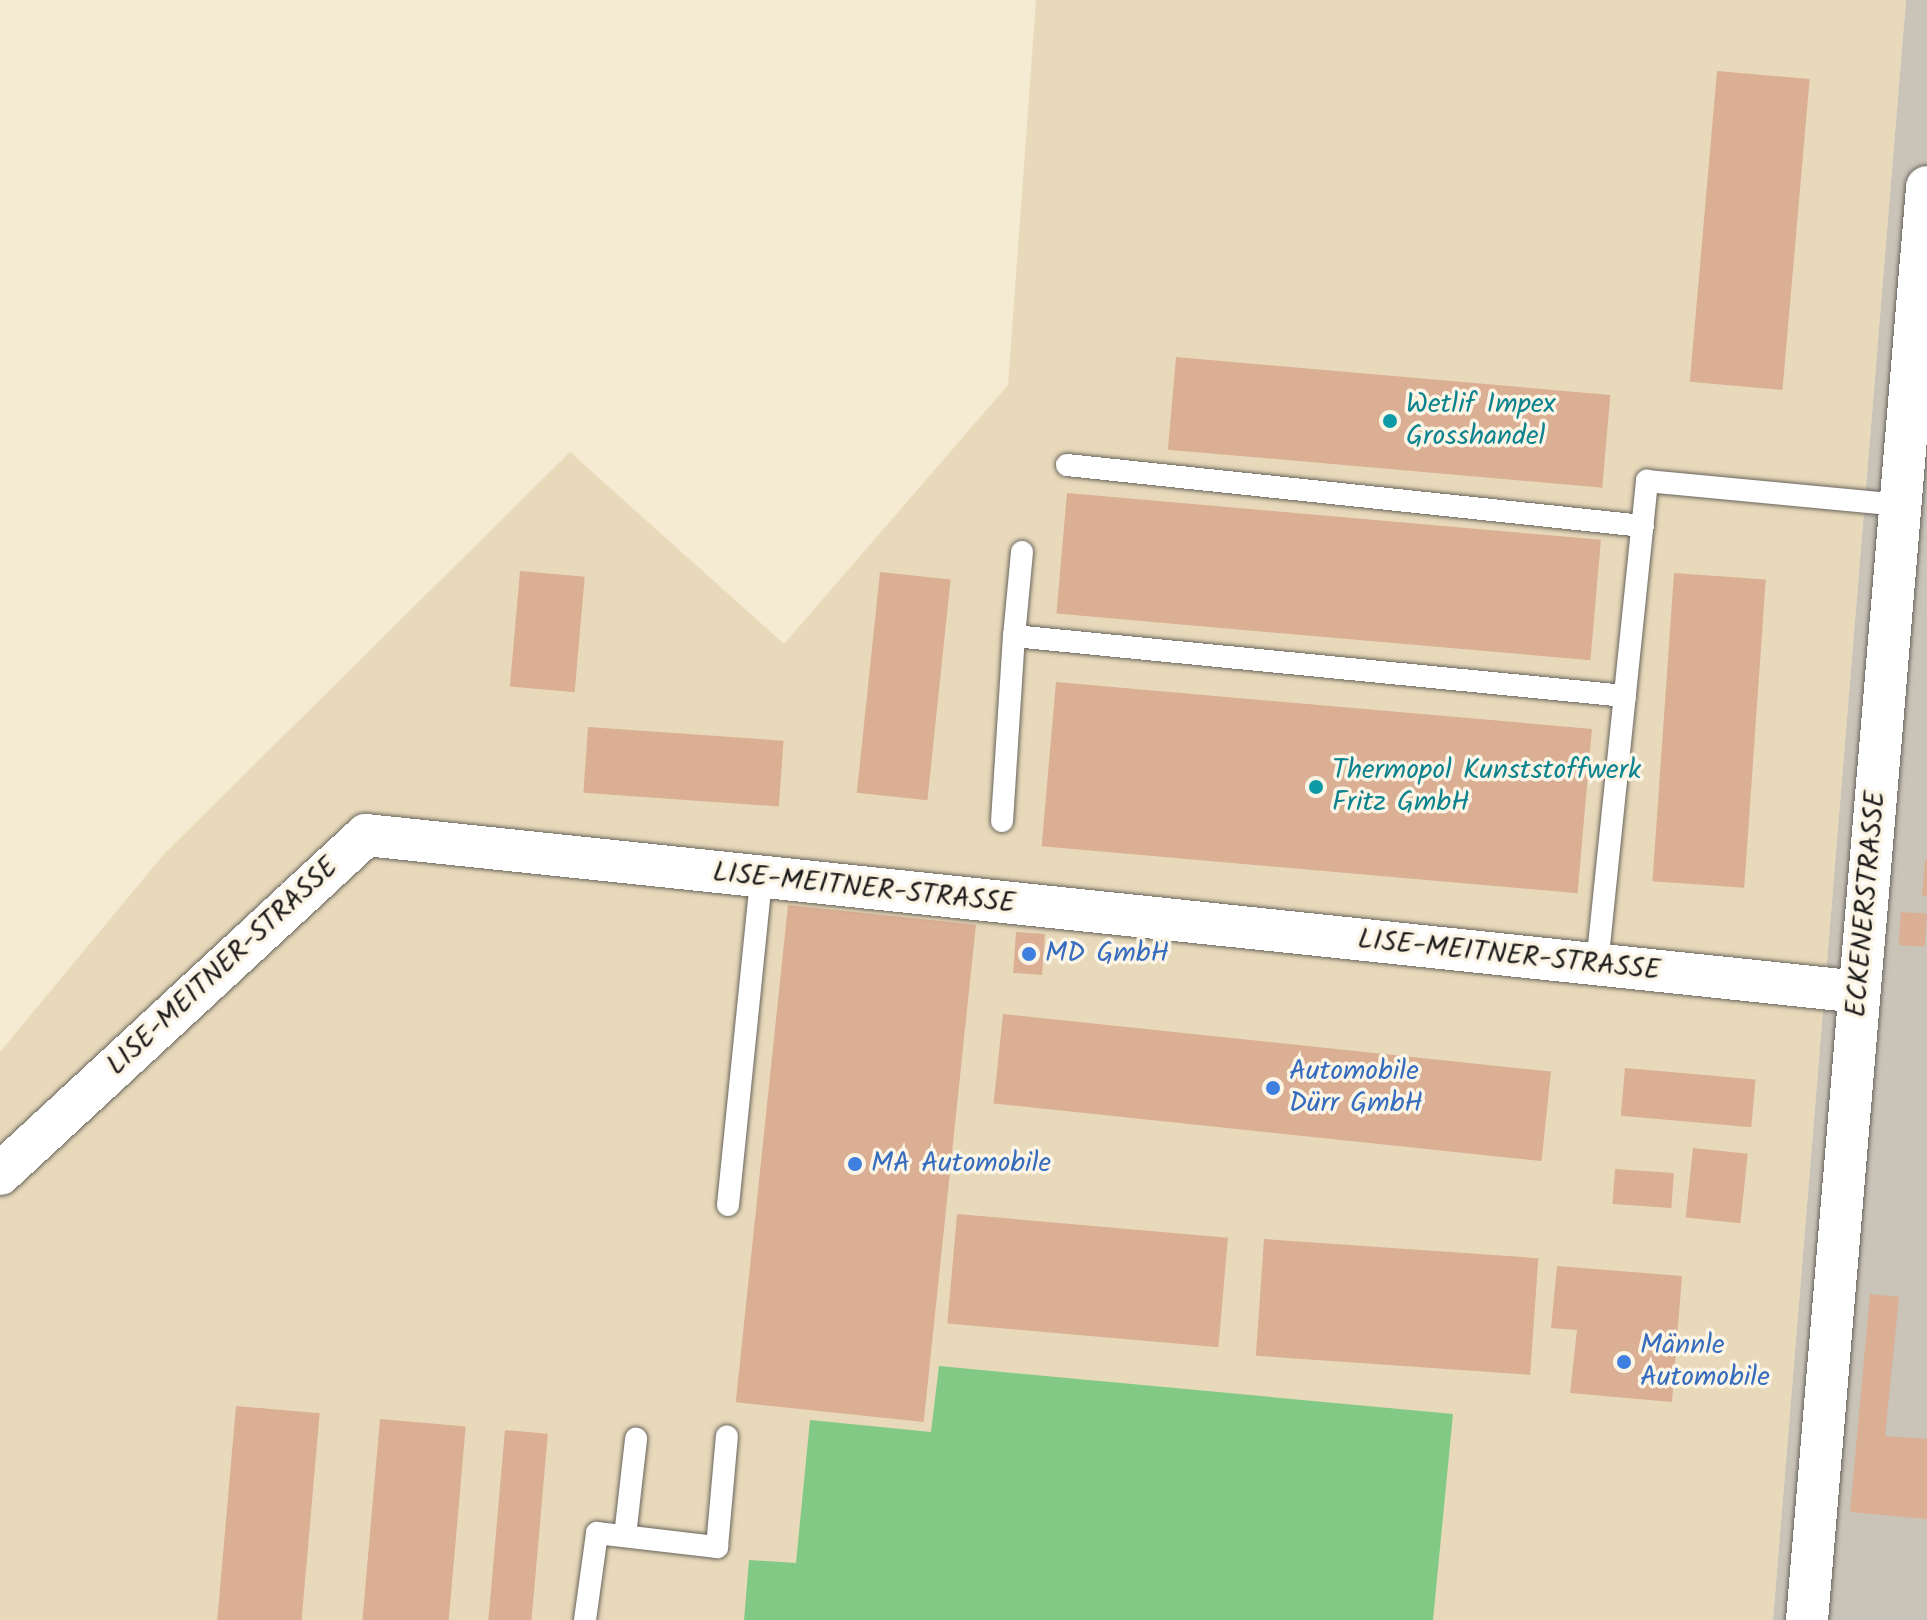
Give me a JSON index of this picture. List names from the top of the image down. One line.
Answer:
{"streets":{"street":["LISE-MEITNER-STRASSE","ECKENERSTRASSE"]},"crossings":[["LISE-MEITNER-STRASSE","ECKENERSTRASSE"]],"places":["Wetlif Impex Grosshandel","Thermopol Kunststoffwerk Fritz GmbH","MD GmbH","Automobile Dürr GmbH","MA Automobile","Männle Automobile"]}
